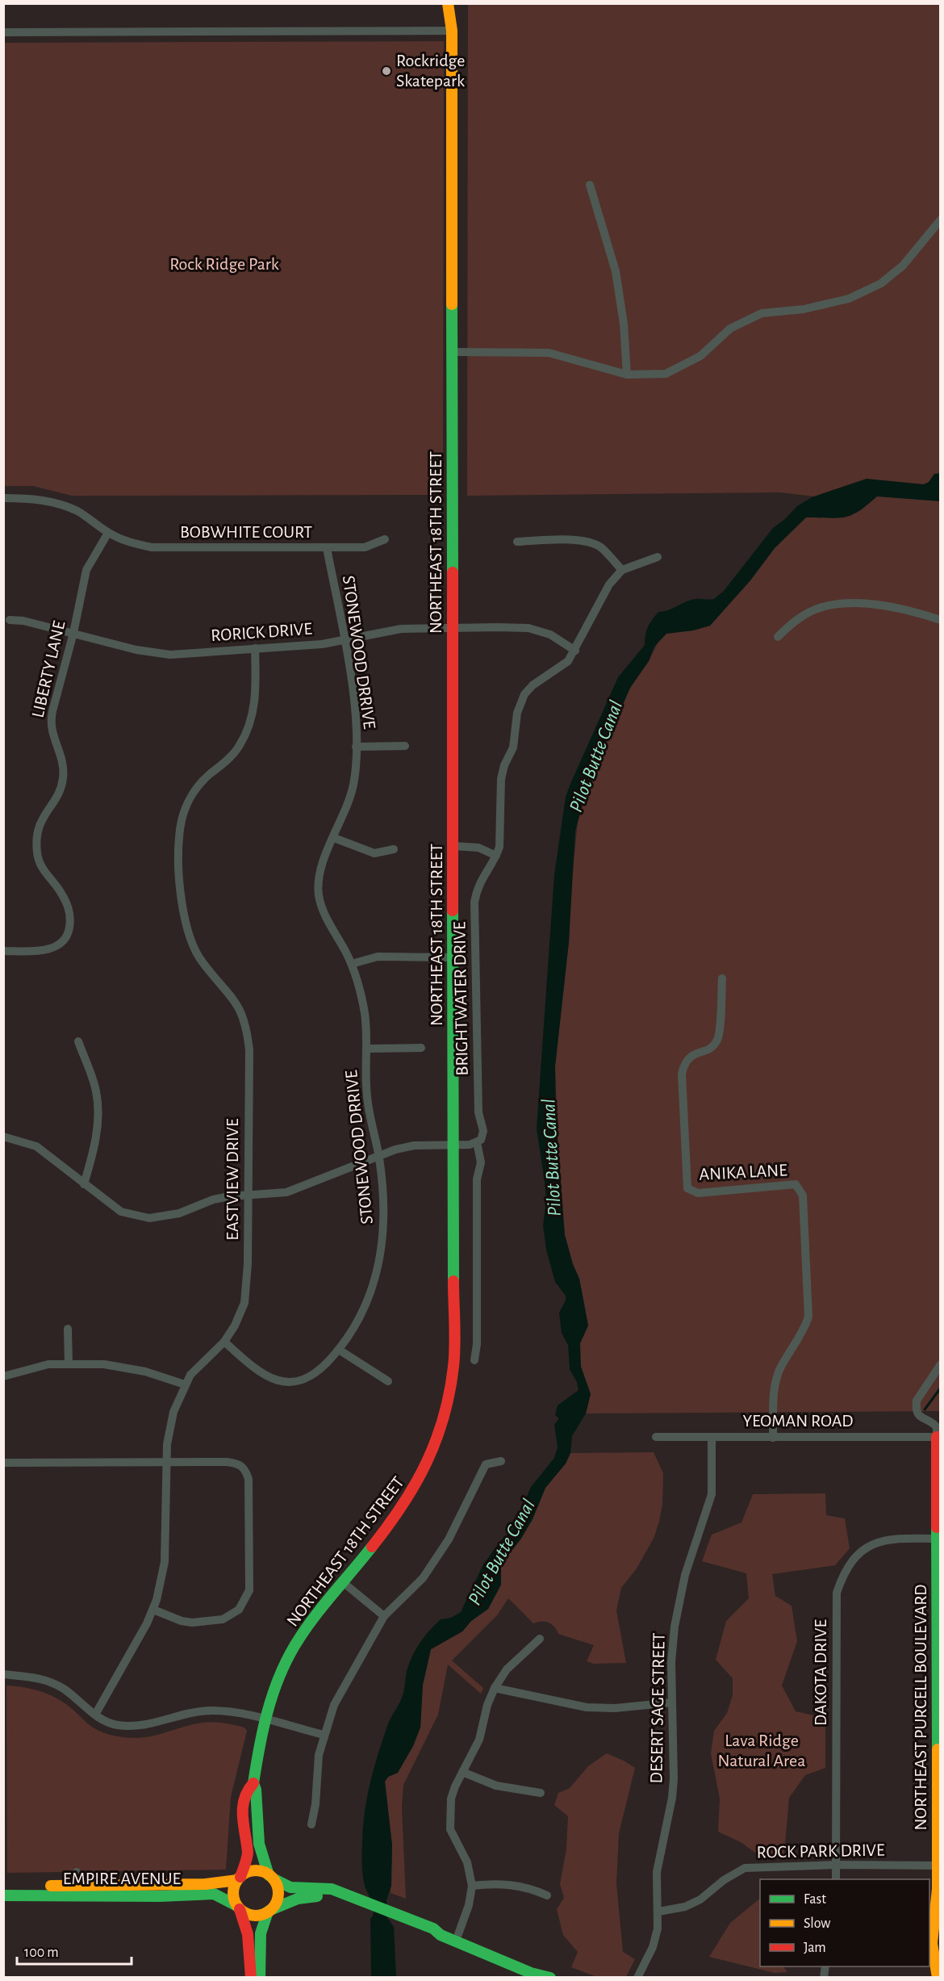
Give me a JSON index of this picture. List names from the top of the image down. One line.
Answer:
{"streets":{"main road":["NORTHEAST 18TH STREET","NORTHEAST PURCELL BOULEVARD","EMPIRE AVENUE"],"street":["BOBWHITE COURT","RORICK DRIVE","STONEWOOD DRRIVE","LIBERTY LANE","BRIGHTWATER DRIVE","ANIKA LANE","EASTVIEW DRIVE","YEOMAN ROAD","DAKOTA DRIVE","DESERT SAGE STREET","ROCK PARK DRIVE"]},"crossings":[["BOBWHITE COURT","STONEWOOD DRRIVE"],["BOBWHITE COURT","LIBERTY LANE"],["NORTHEAST 18TH STREET","RORICK DRIVE"],["NORTHEAST 18TH STREET","EMPIRE AVENUE"],["RORICK DRIVE","STONEWOOD DRRIVE"],["RORICK DRIVE","LIBERTY LANE"],["RORICK DRIVE","BRIGHTWATER DRIVE"],["RORICK DRIVE","EASTVIEW DRIVE"],["STONEWOOD DRRIVE","EASTVIEW DRIVE"],["ANIKA LANE","YEOMAN ROAD"],["YEOMAN ROAD","NORTHEAST PURCELL BOULEVARD"],["YEOMAN ROAD","DESERT SAGE STREET"],["DAKOTA DRIVE","NORTHEAST PURCELL BOULEVARD"],["DAKOTA DRIVE","ROCK PARK DRIVE"],["NORTHEAST PURCELL BOULEVARD","ROCK PARK DRIVE"],["DESERT SAGE STREET","ROCK PARK DRIVE"]],"water":["Pilot Butte Canal"],"parks":["Rock Ridge Park","Lava Ridge Natural Area"],"places":["Rockridge Skatepark"],"legend":["Fast","Slow","Jam"],"scale_bar":"100 m"}
